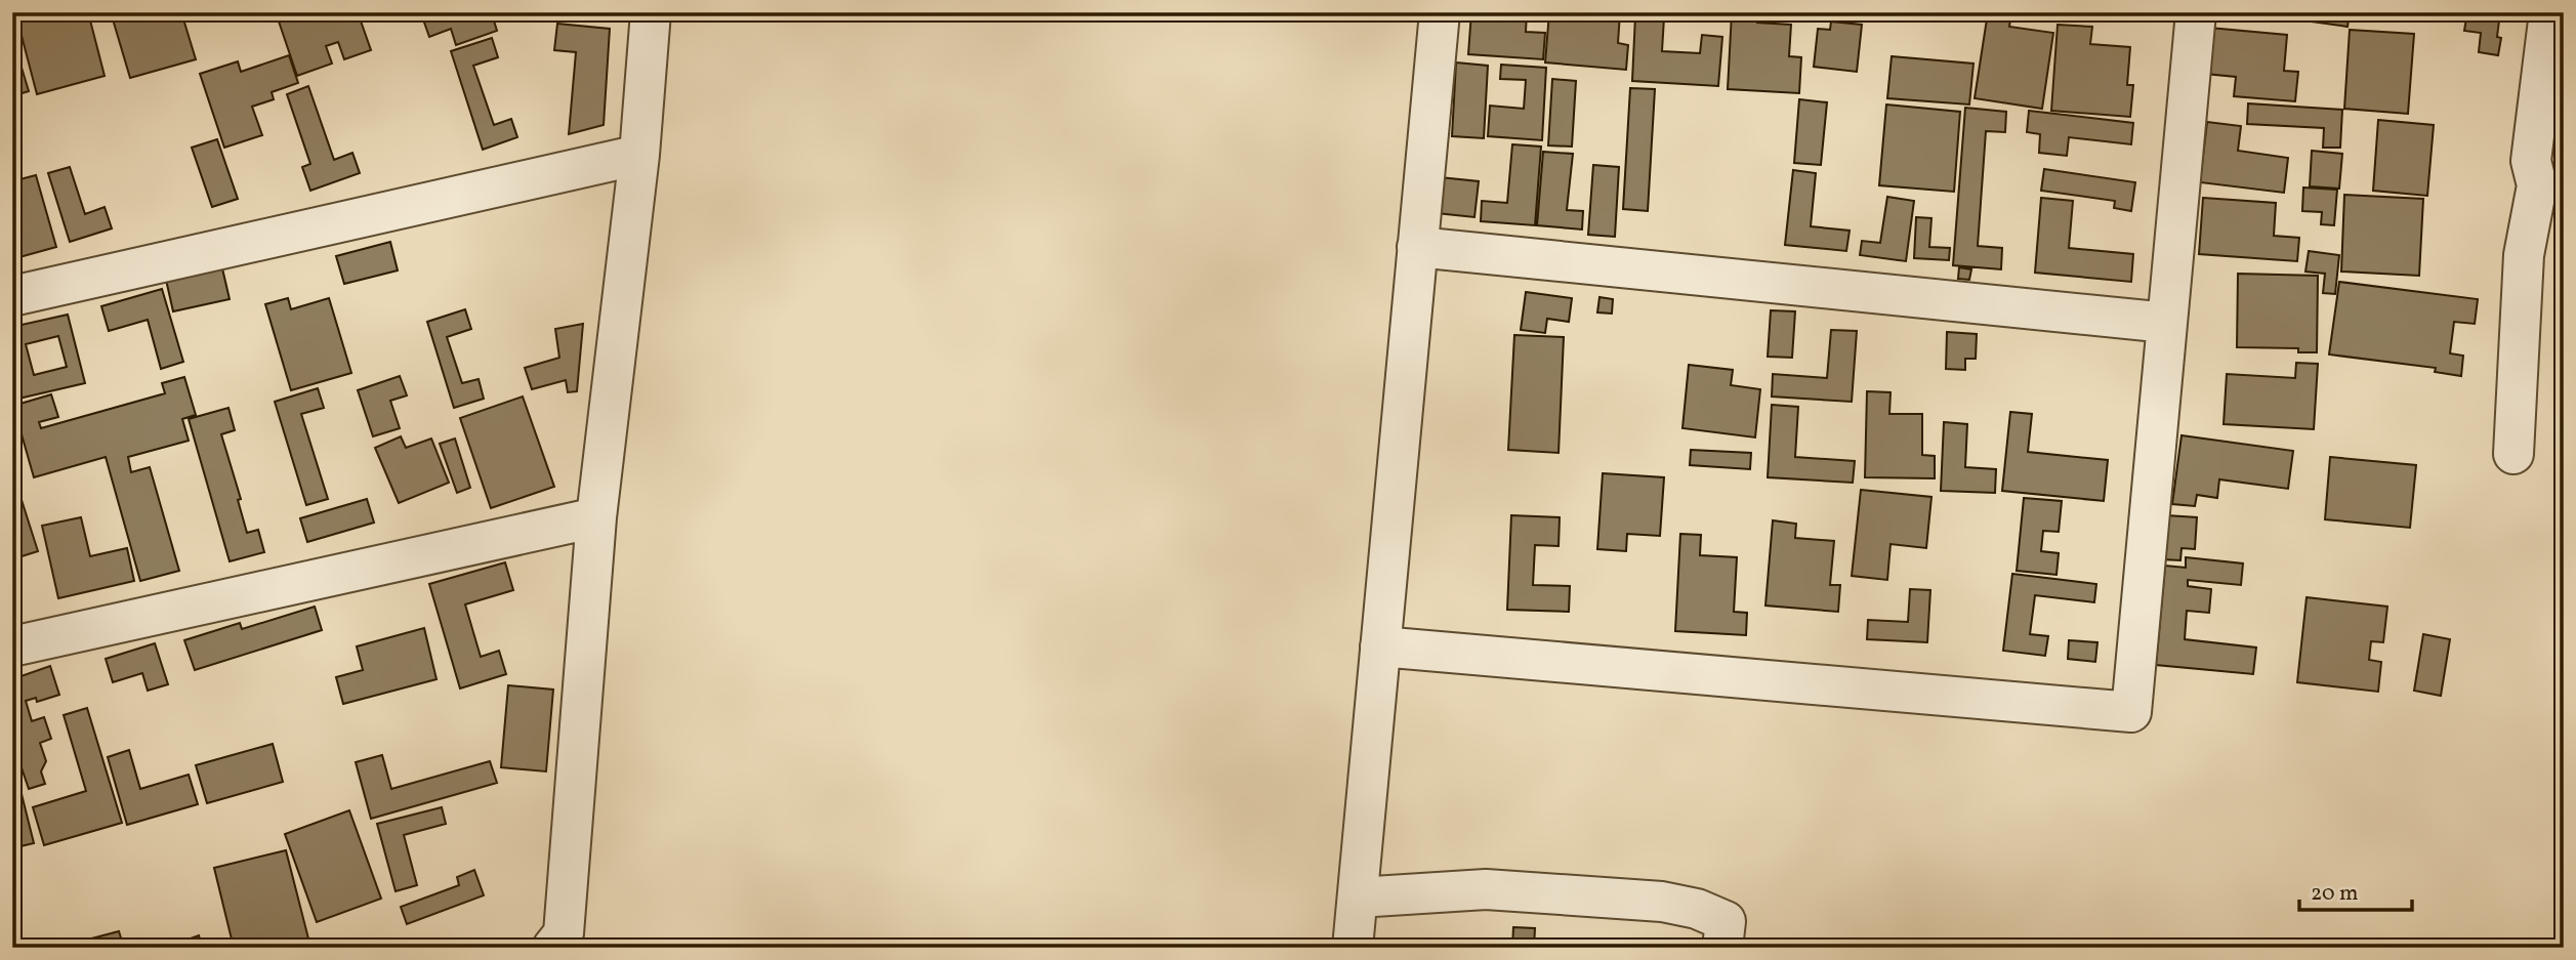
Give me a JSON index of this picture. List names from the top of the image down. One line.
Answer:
{"scale_bar":"20 m"}
